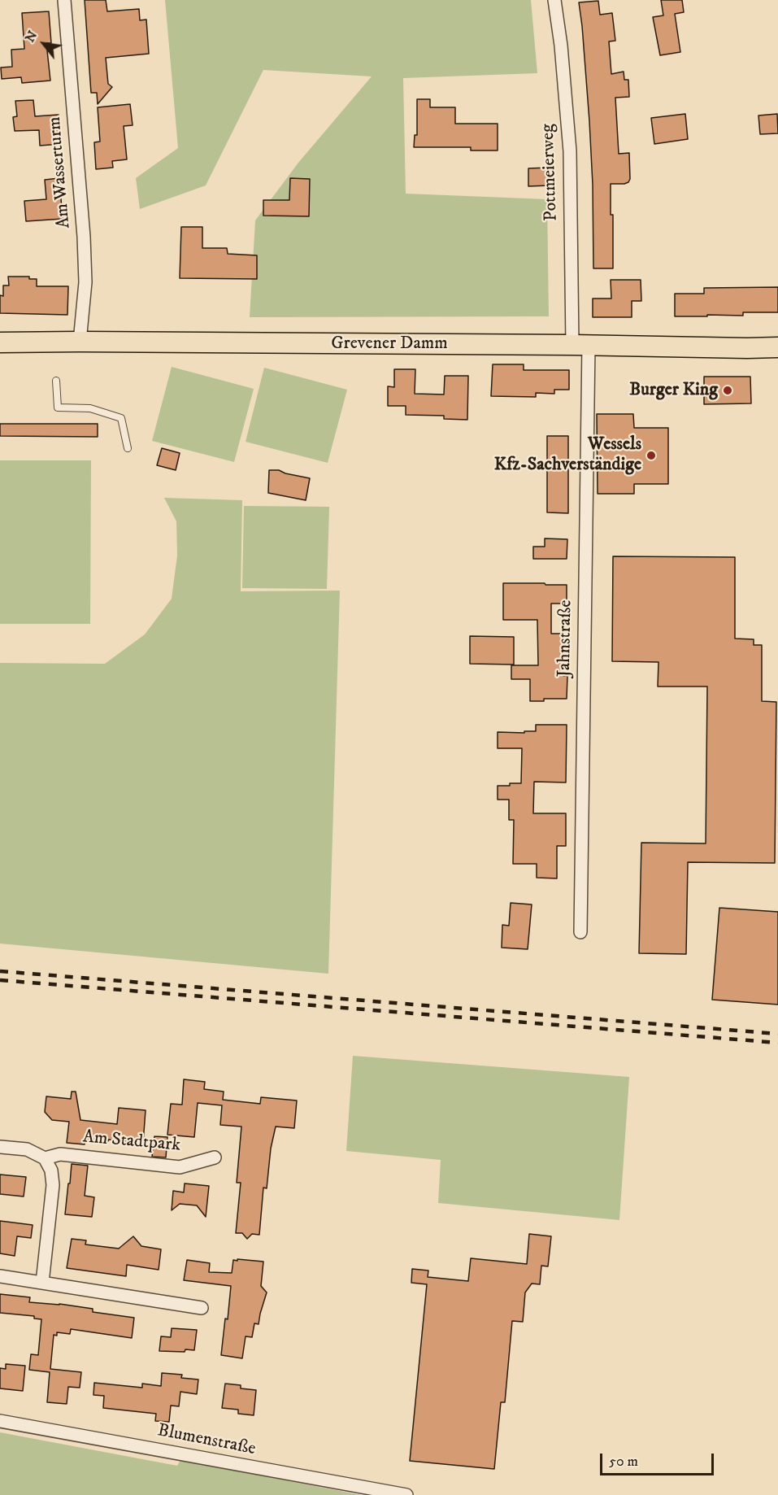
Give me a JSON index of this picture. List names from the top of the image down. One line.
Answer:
{"streets":{"main road":["Grevener Damm"],"street":["Am Wasserturm","Pottmeierweg","Jahnstraße","Am Stadtpark","Blumenstraße"]},"crossings":[["Am Wasserturm","Grevener Damm"],["Pottmeierweg","Grevener Damm"],["Pottmeierweg","Jahnstraße"],["Grevener Damm","Jahnstraße"]],"places":["Burger King","Wessels Kfz-Sachverständige"],"scale_bar":"50 m","north":"top left"}
